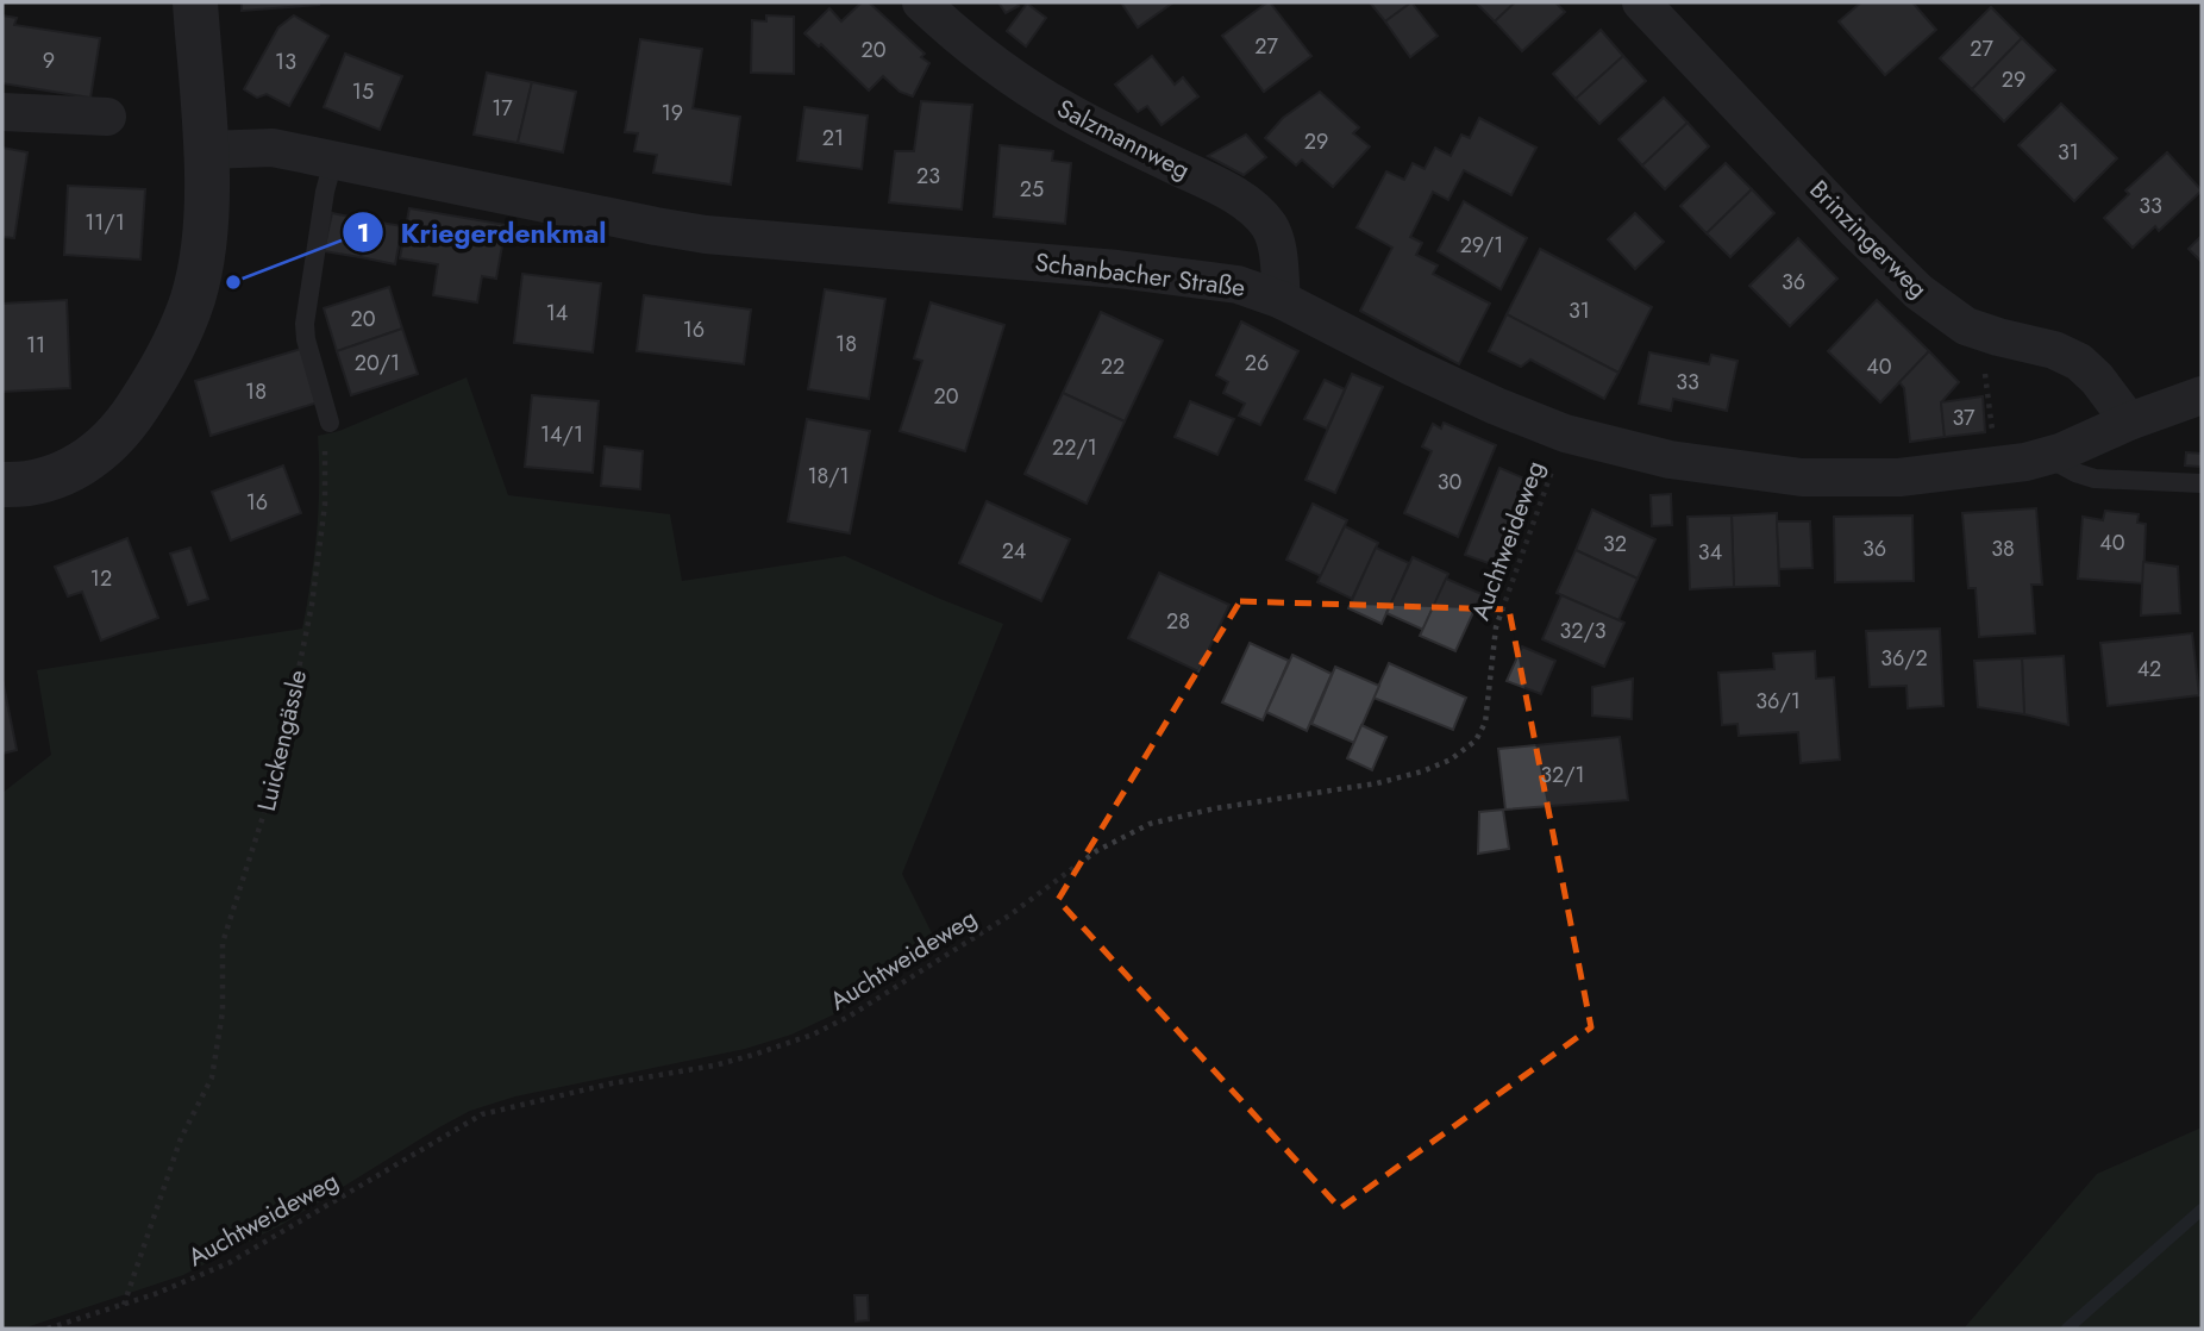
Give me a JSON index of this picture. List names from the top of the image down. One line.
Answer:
{"streets":{"street":["Salzmannweg","Brinzingerweg","Schanbacher Straße"],"path":["Auchtweideweg","Luickengässle"]},"crossings":[["Salzmannweg","Schanbacher Straße"],["Brinzingerweg","Schanbacher Straße"],["Schanbacher Straße","Auchtweideweg"],["Auchtweideweg","Luickengässle"]],"places":["Kriegerdenkmal"],"house_numbers":["27","27","20","9","13","29","15","17","19","21","29","31","23","25","33","11/1","29/1","36","31","14","20","16","18","11","20/1","26","22","40","33","18","20","37","14/1","22/1","18/1","30","16","40","32","36","38","24","34","12","28","32/3","36/2","42","36/1","32/1"]}
